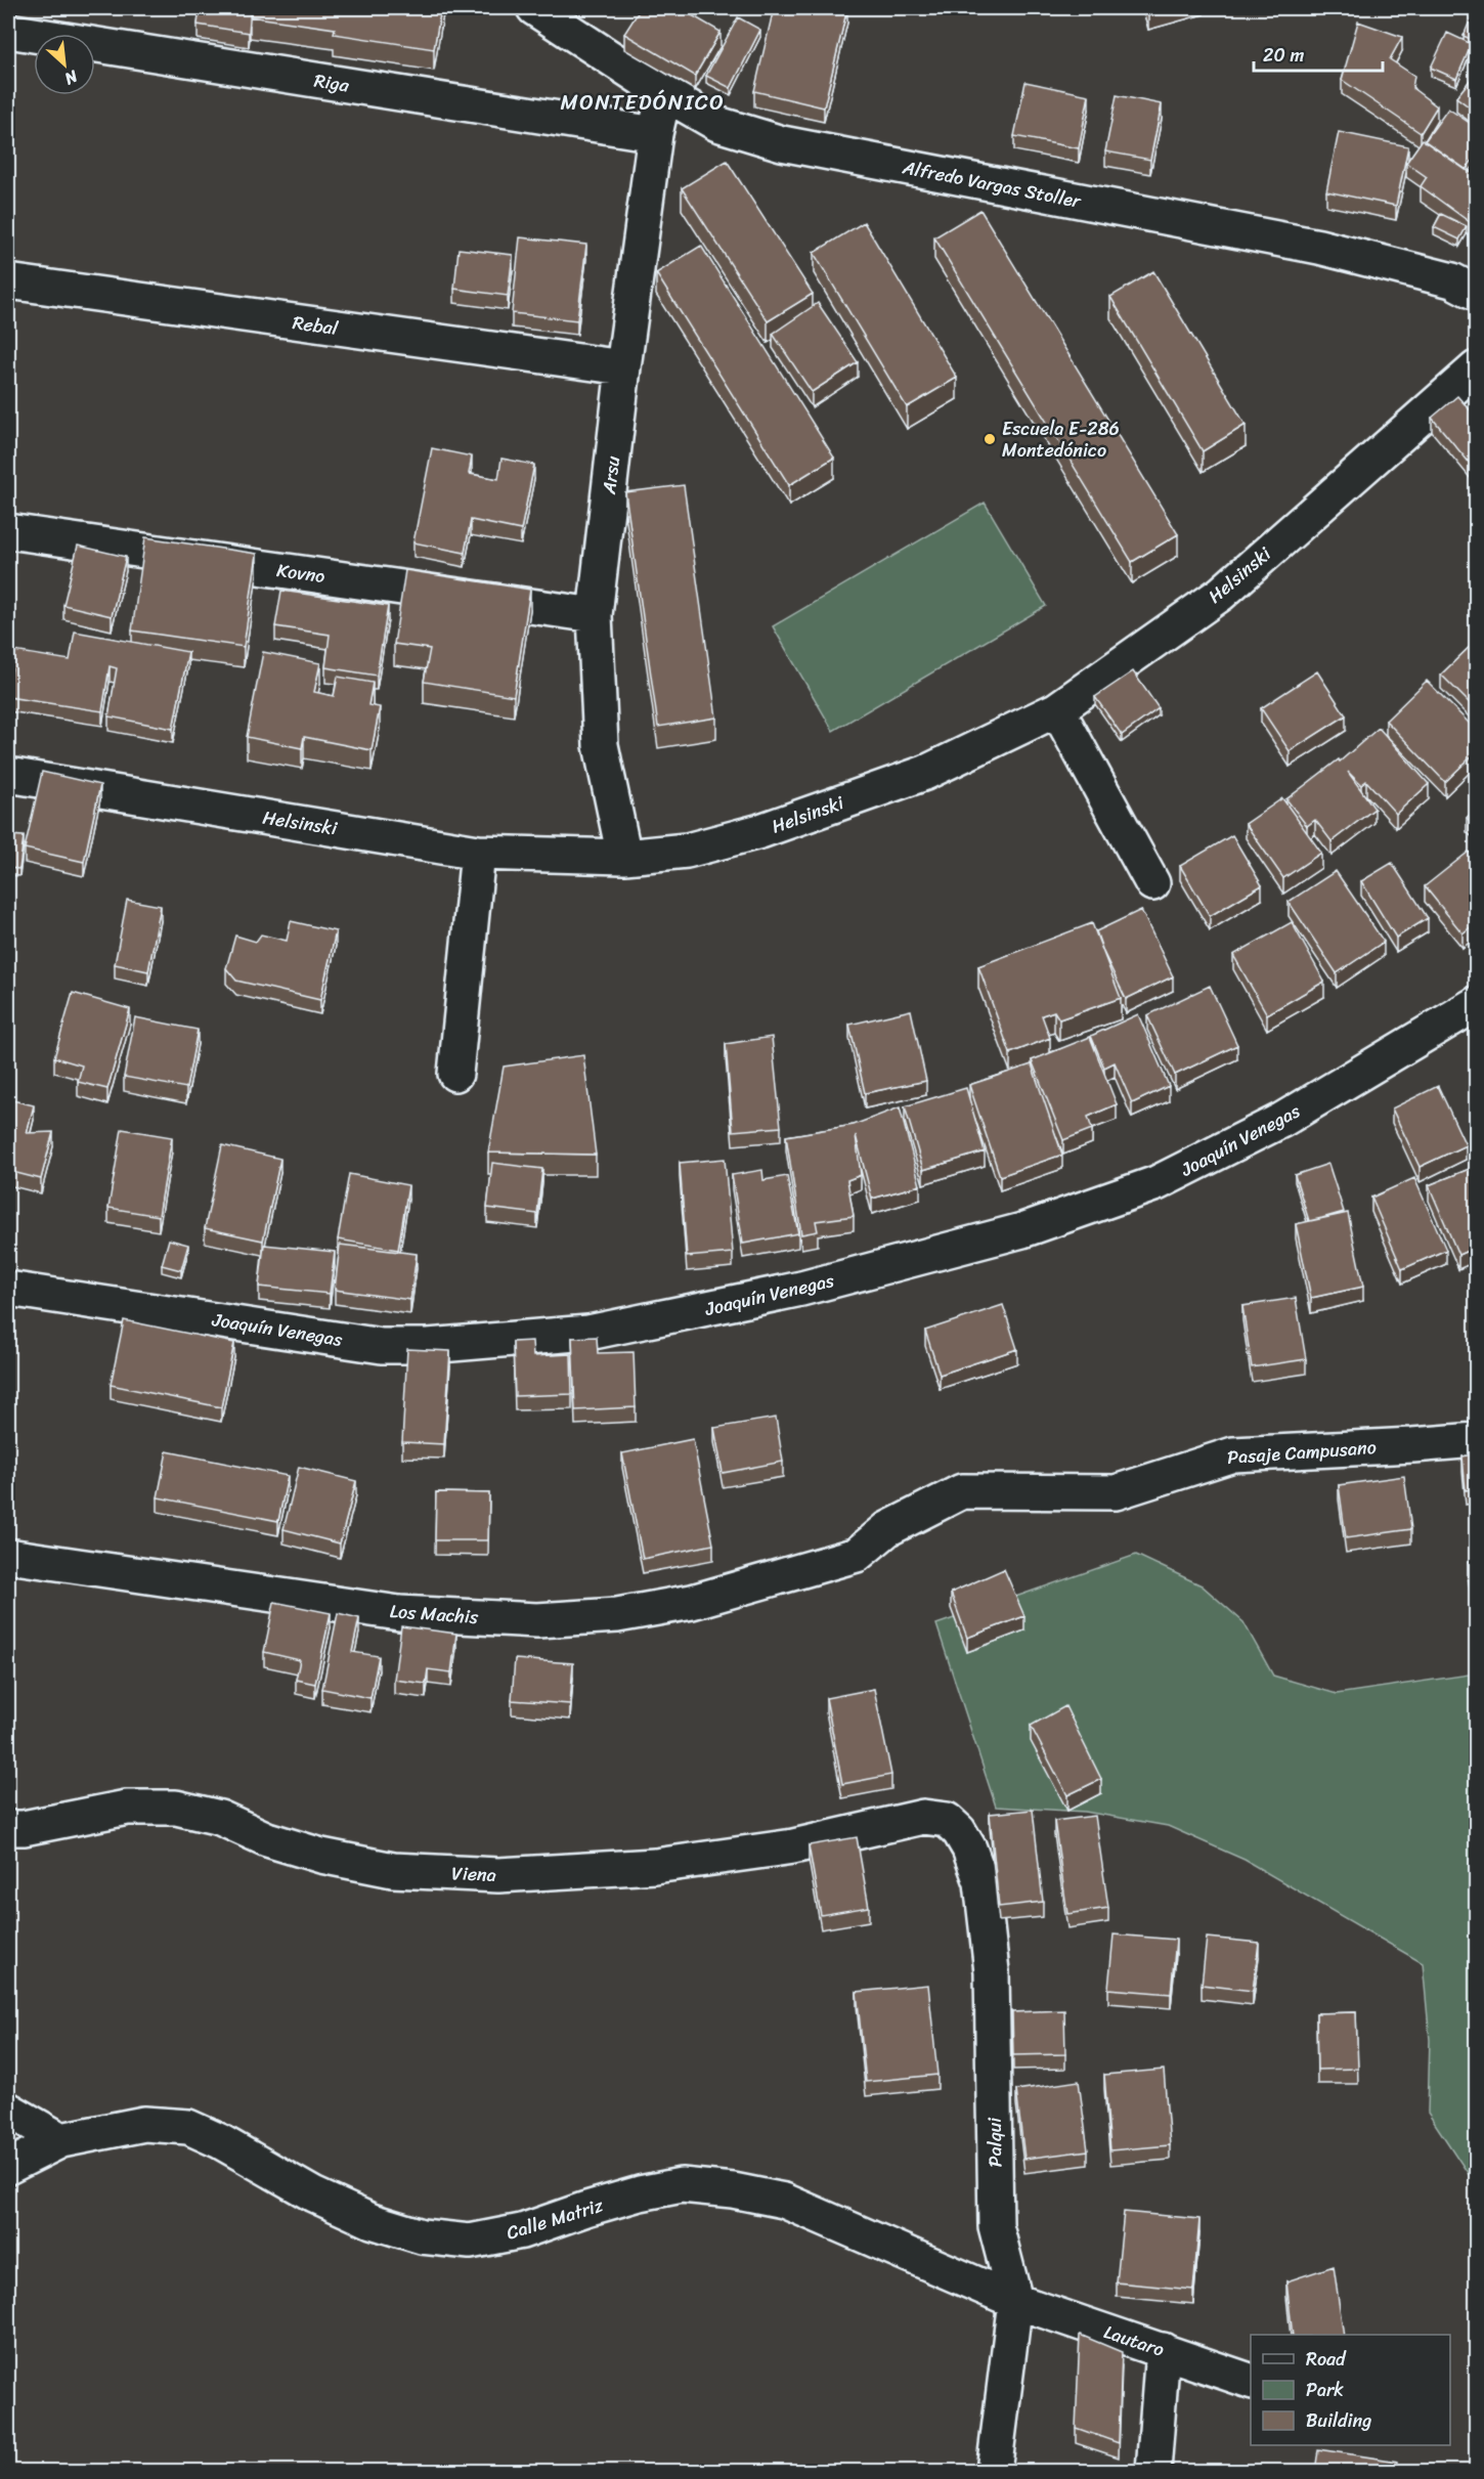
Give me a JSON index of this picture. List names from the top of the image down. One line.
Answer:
{"streets":{"street":["Riga","Alfredo Vargas Stoller","Rebal","Arsu","Kovno","Helsinski","Joaquín Venegas","Pasaje Campusano","Los Machis","Viena","Palqui","Calle Matriz","Lautaro"]},"crossings":[["Riga","Arsu"],["Alfredo Vargas Stoller","Arsu"],["Rebal","Arsu"],["Arsu","Kovno"],["Arsu","Helsinski"],["Pasaje Campusano","Los Machis"],["Viena","Palqui"],["Palqui","Calle Matriz"],["Palqui","Lautaro"],["Calle Matriz","Lautaro"]],"districts":["MONTEDÓNICO"],"places":["Escuela E-286 Montedónico"],"legend":["Road","Park","Building"],"scale_bar":"20 m","north":"bottom right"}
